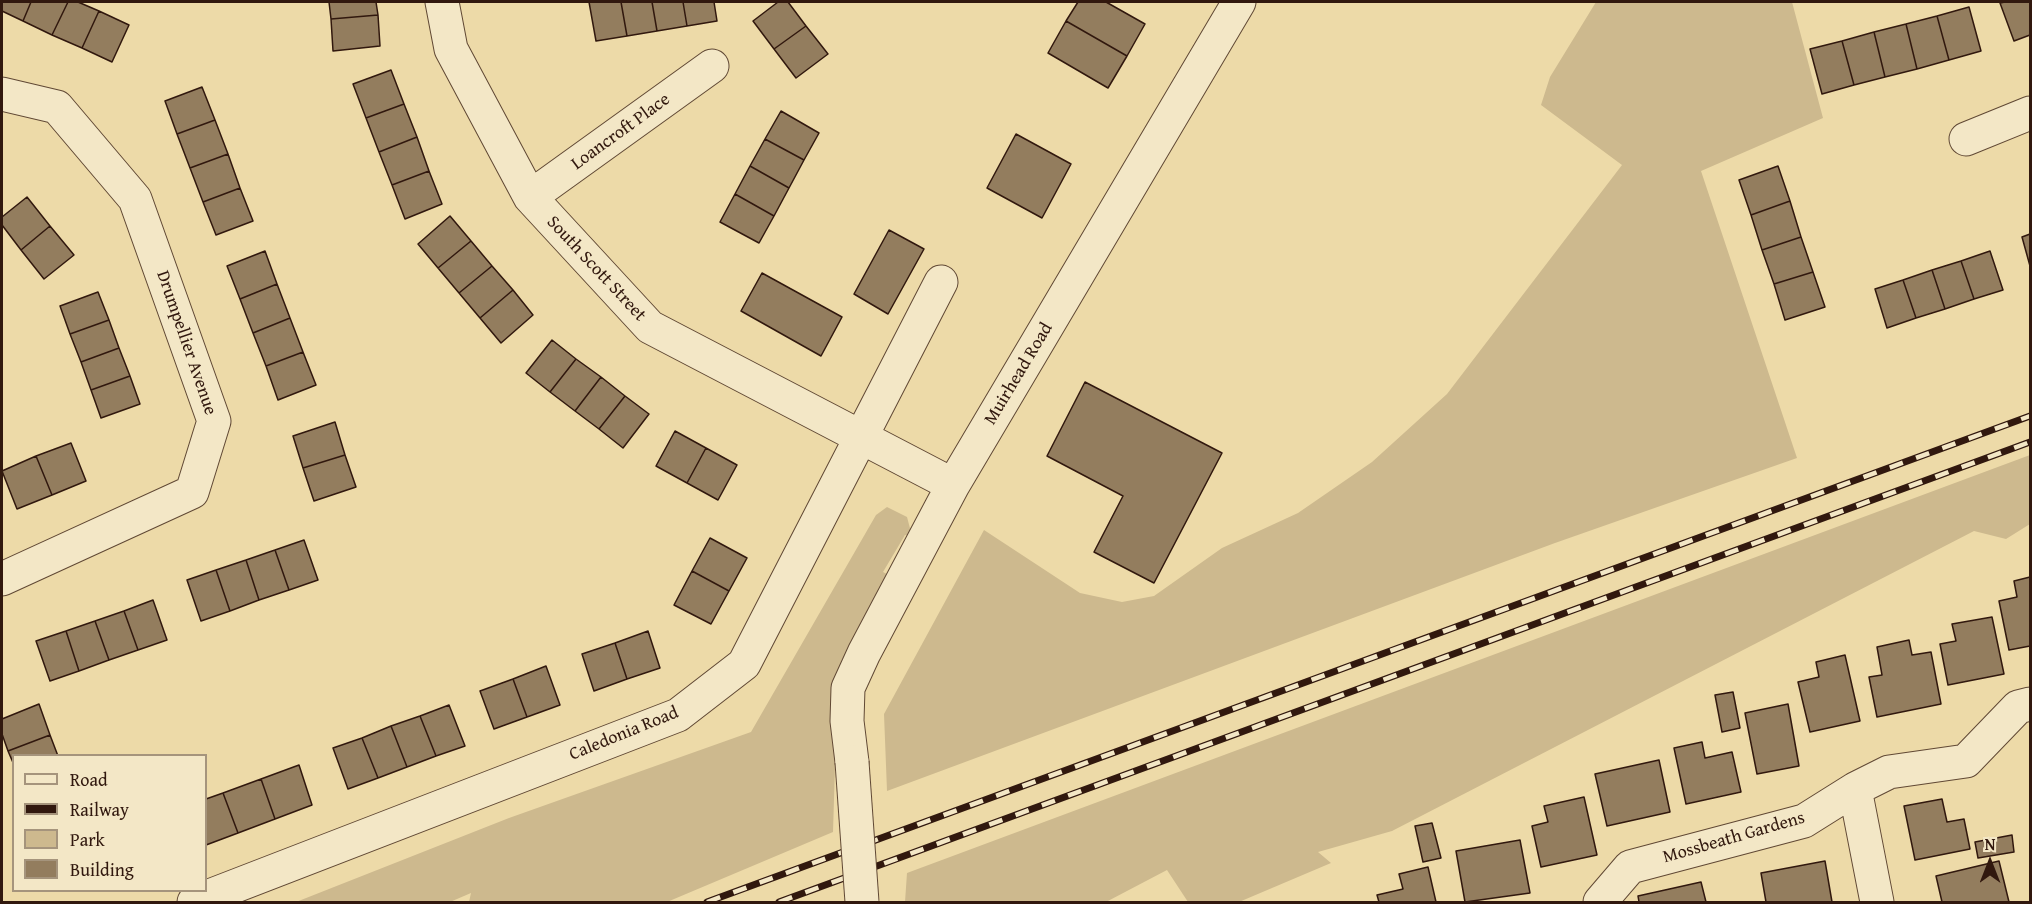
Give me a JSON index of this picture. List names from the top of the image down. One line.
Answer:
{"streets":{"street":["Loancroft Place","South Scott Street","Drumpellier Avenue","Muirhead Road","Caledonia Road","Mossbeath Gardens"]},"crossings":[["Loancroft Place","South Scott Street"],["South Scott Street","Muirhead Road"],["South Scott Street","Caledonia Road"]],"legend":["Road","Railway","Park","Building"],"north":"top"}
